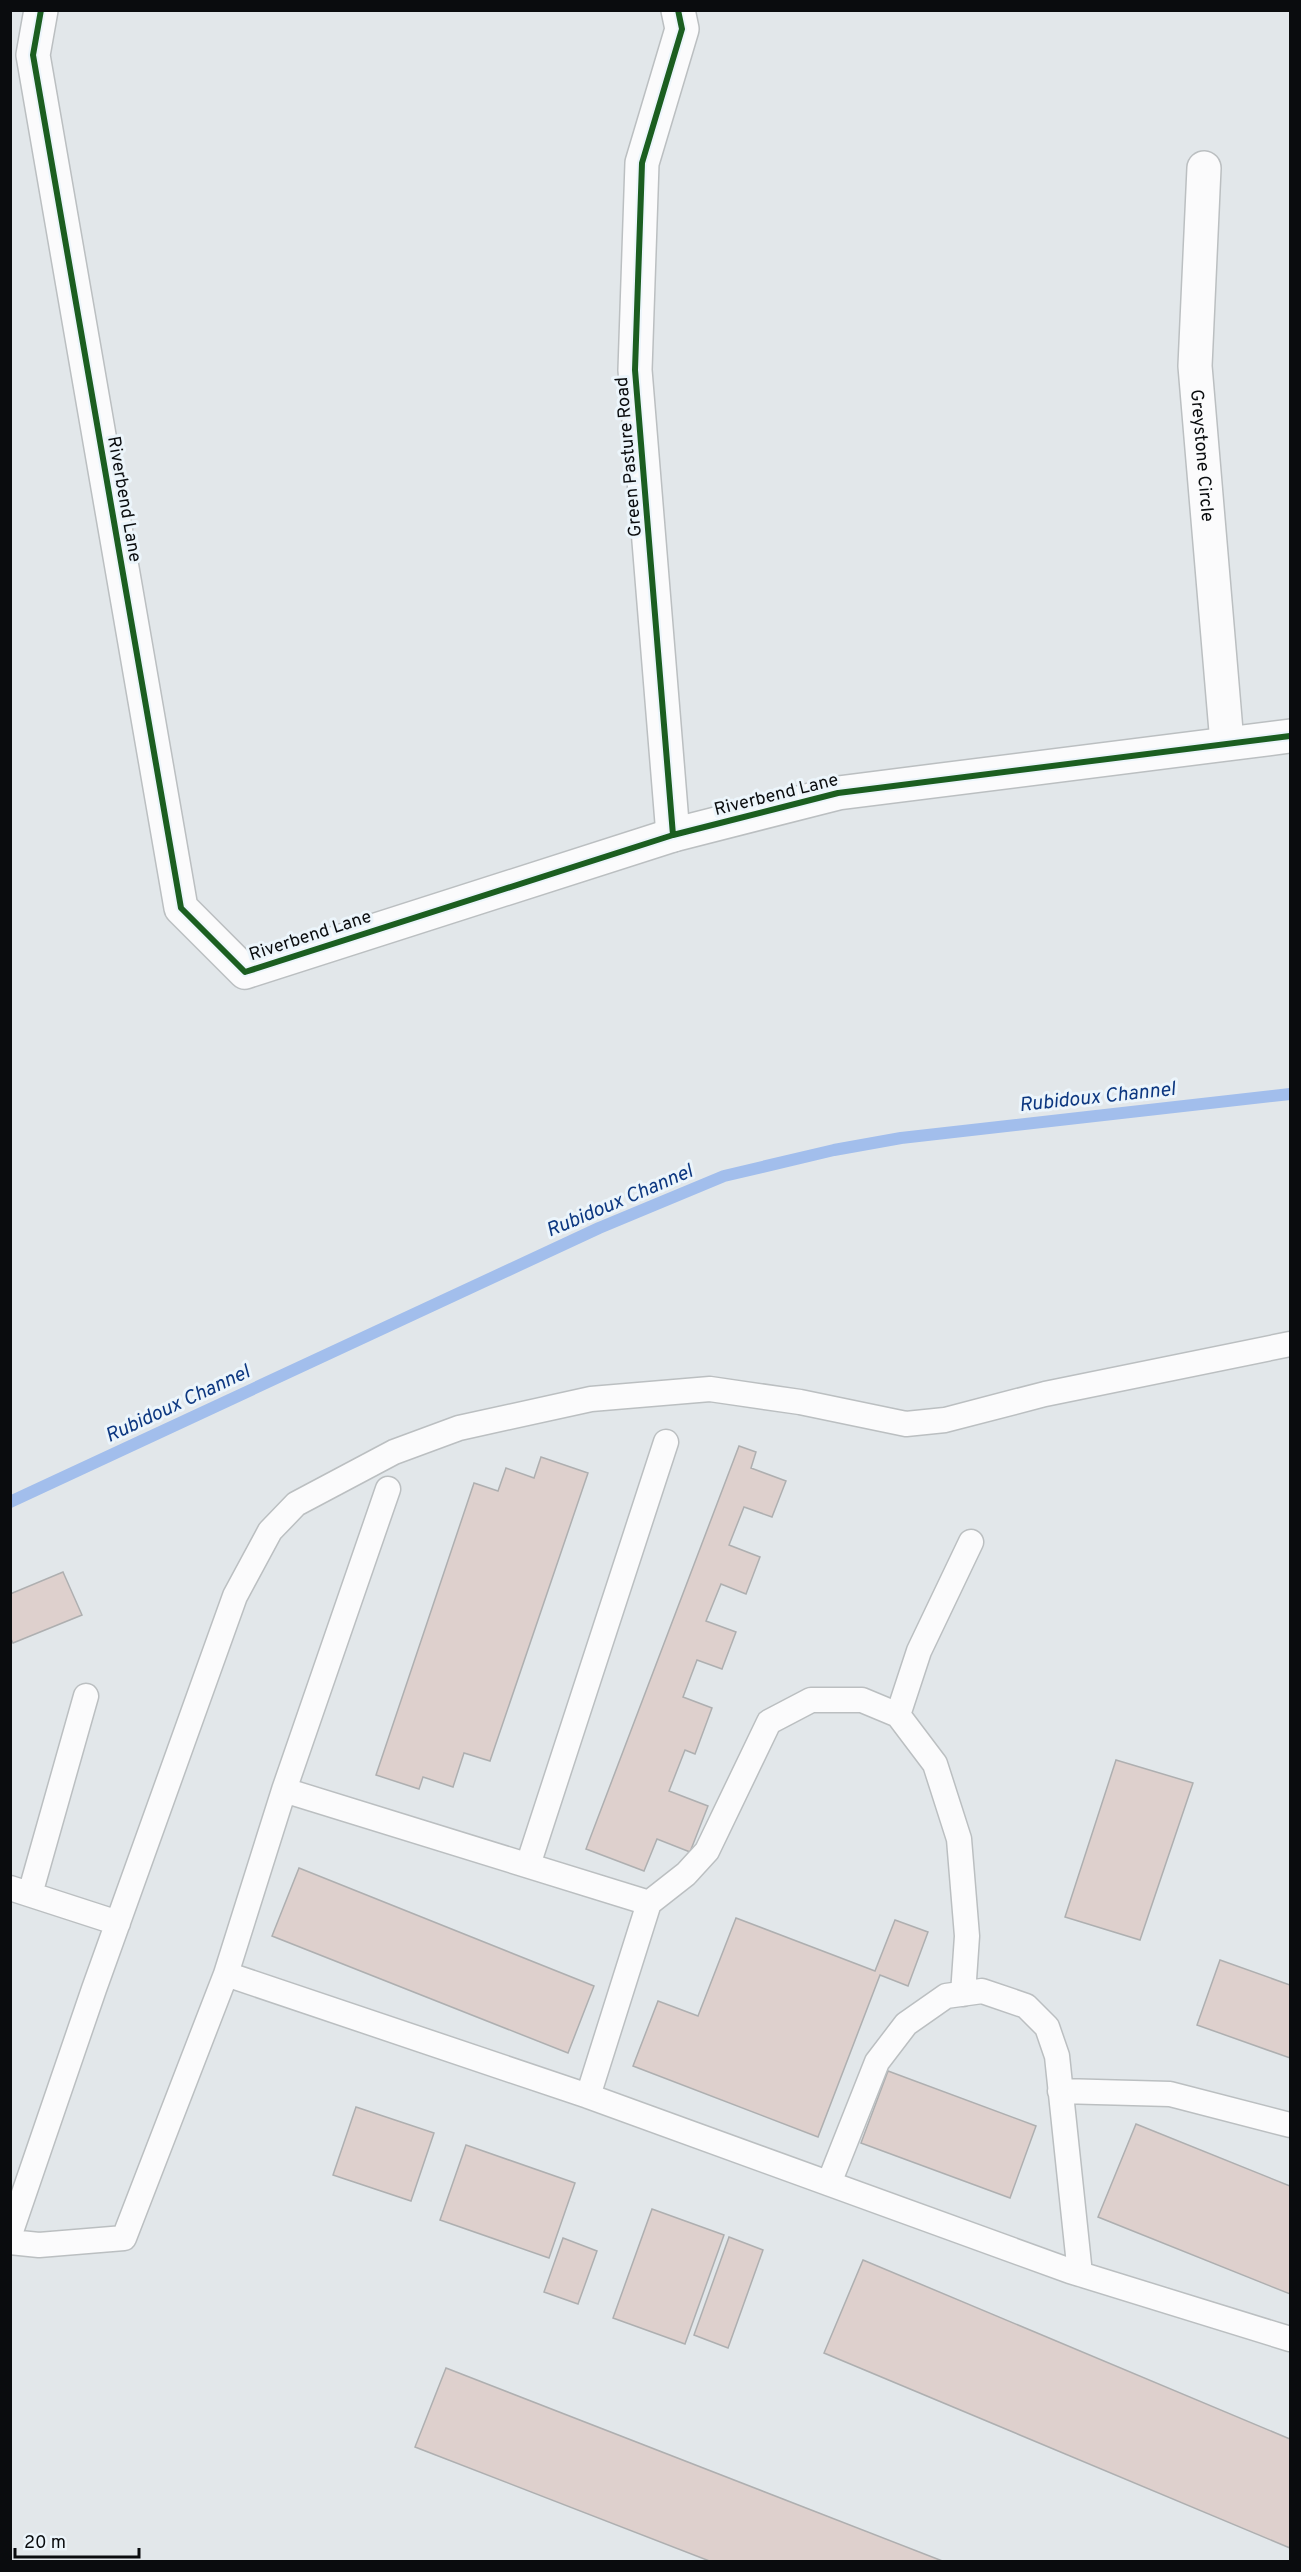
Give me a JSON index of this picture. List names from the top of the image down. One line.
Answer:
{"streets":{"street":["Greystone Circle","Green Pasture Road","Riverbend Lane"]},"crossings":[["Greystone Circle","Riverbend Lane"],["Green Pasture Road","Riverbend Lane"]],"water":["Rubidoux Channel"],"scale_bar":"20 m"}
